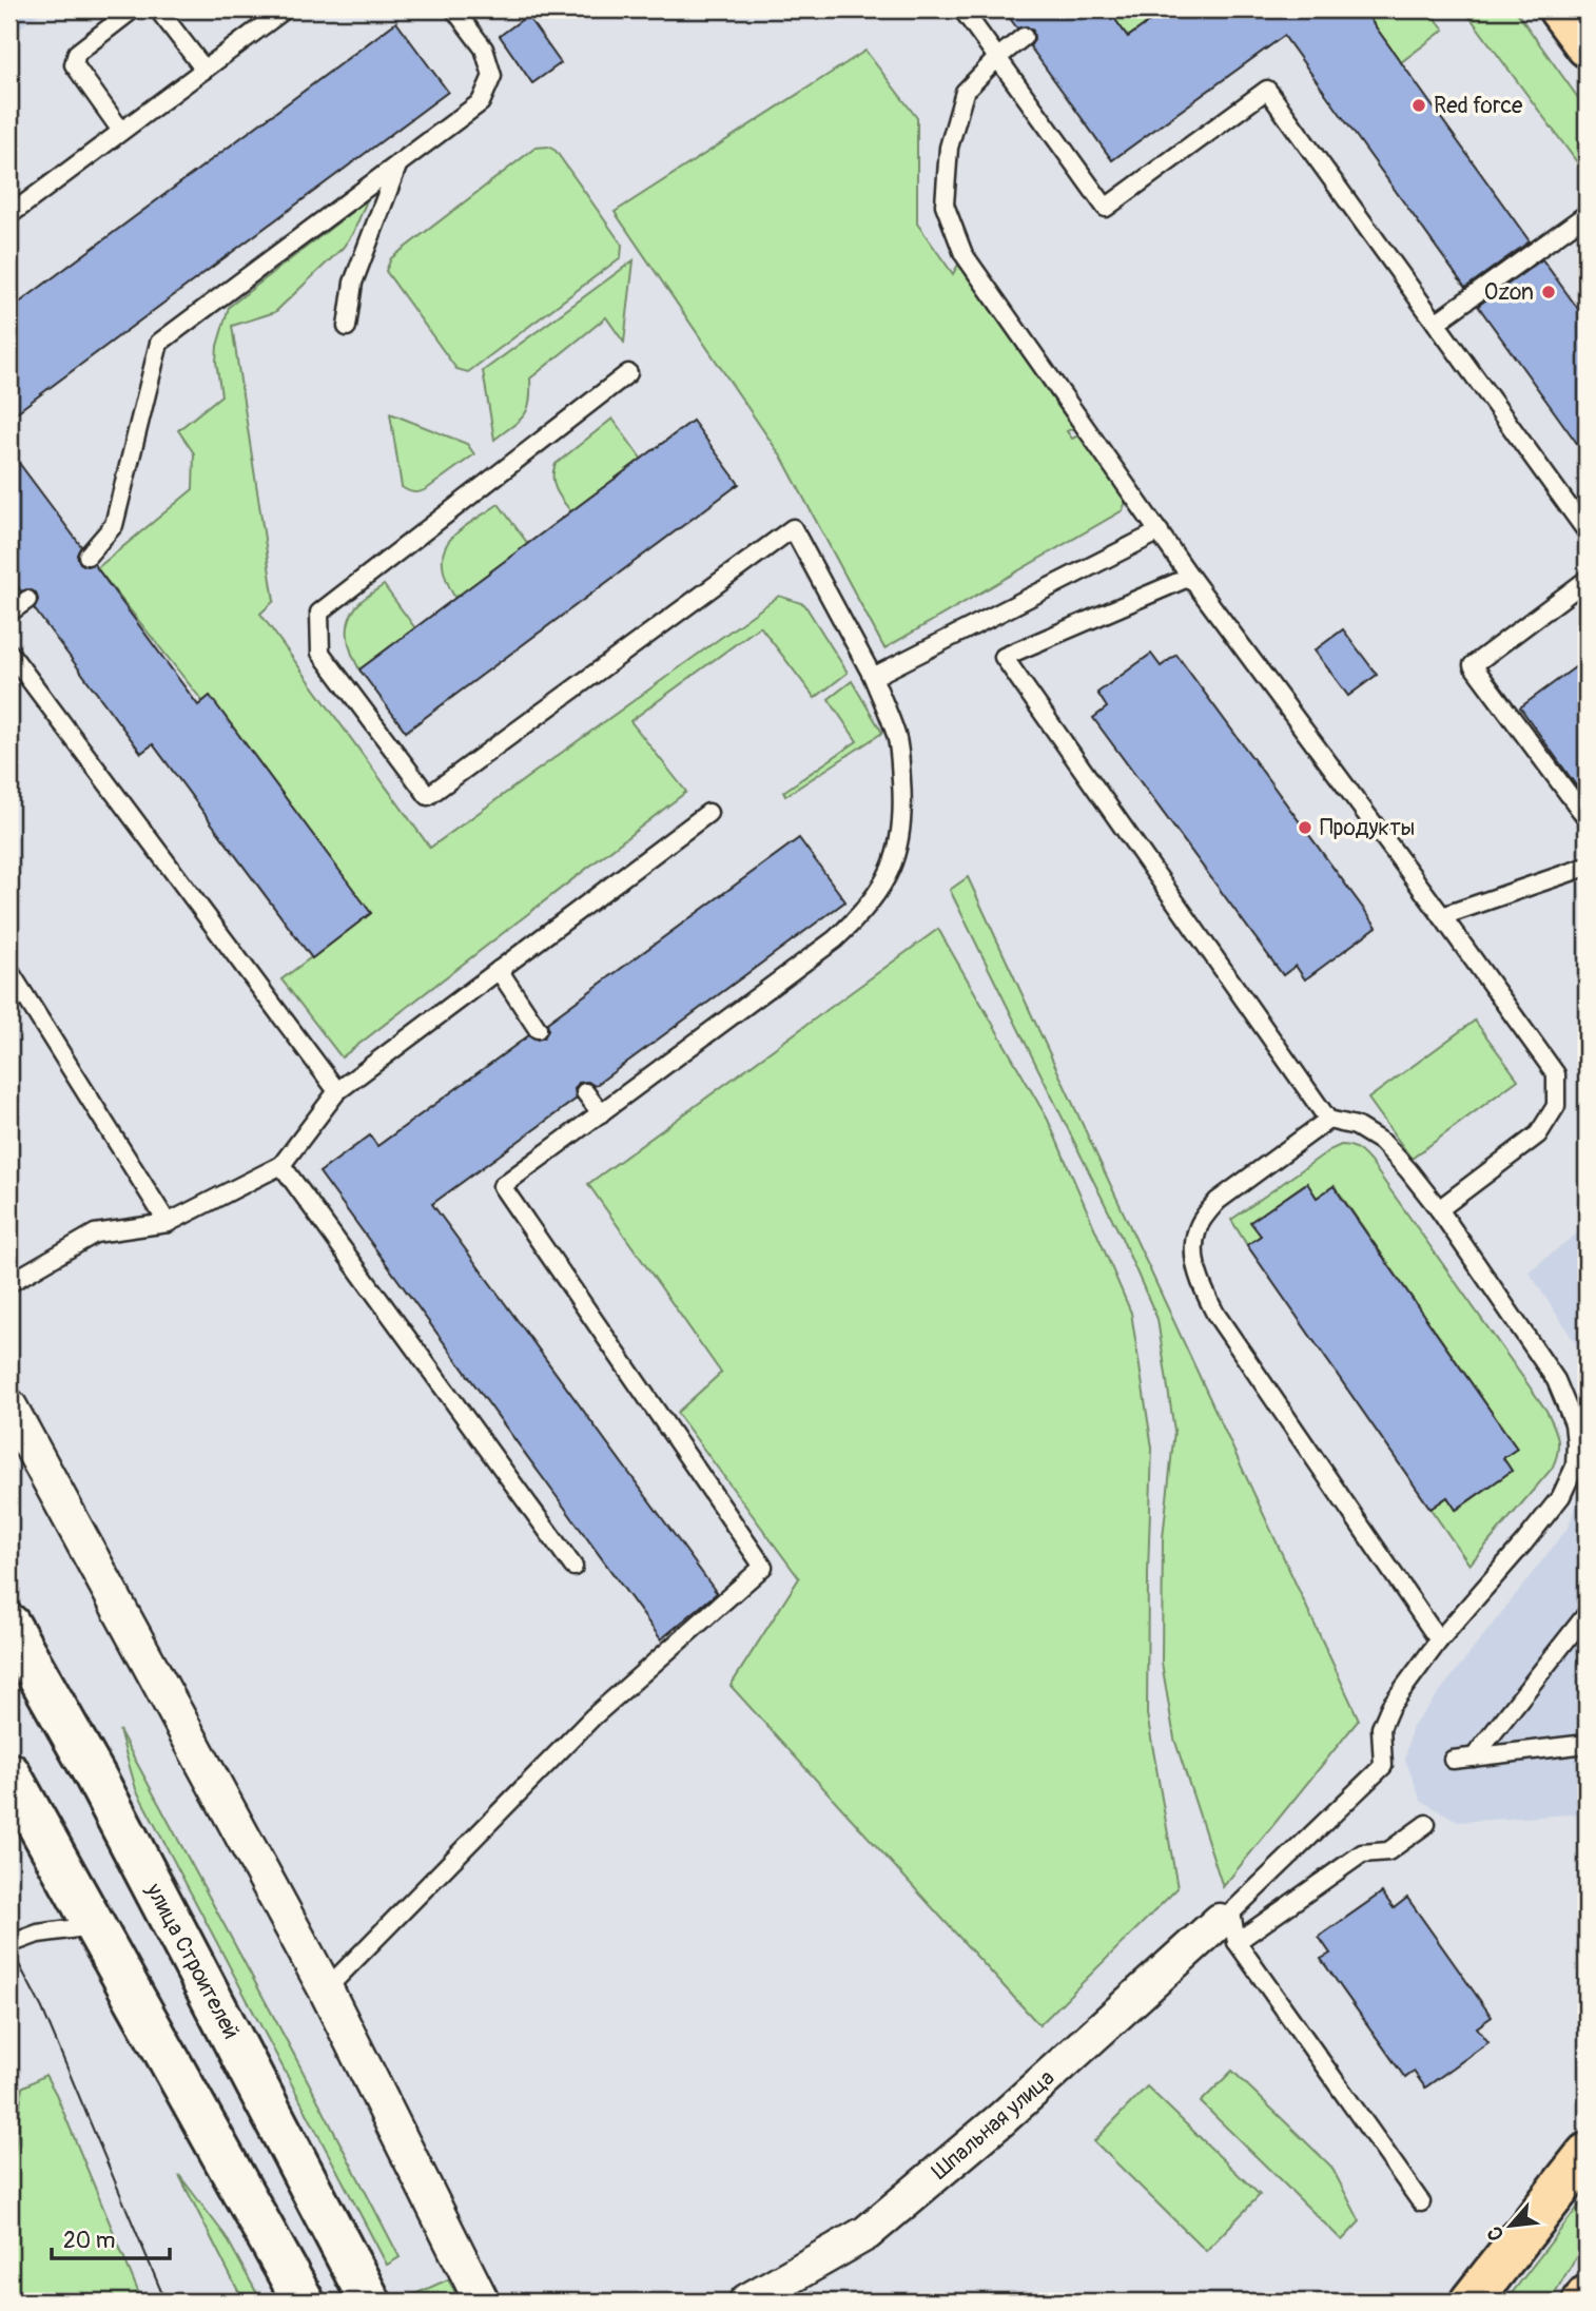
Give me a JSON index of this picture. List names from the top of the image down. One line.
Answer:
{"streets":{"main road":["улица Строителей"],"street":["Шпальная улица"]},"places":["Red force","Ozon","Продукты"],"scale_bar":"20 m","north":"bottom left"}
